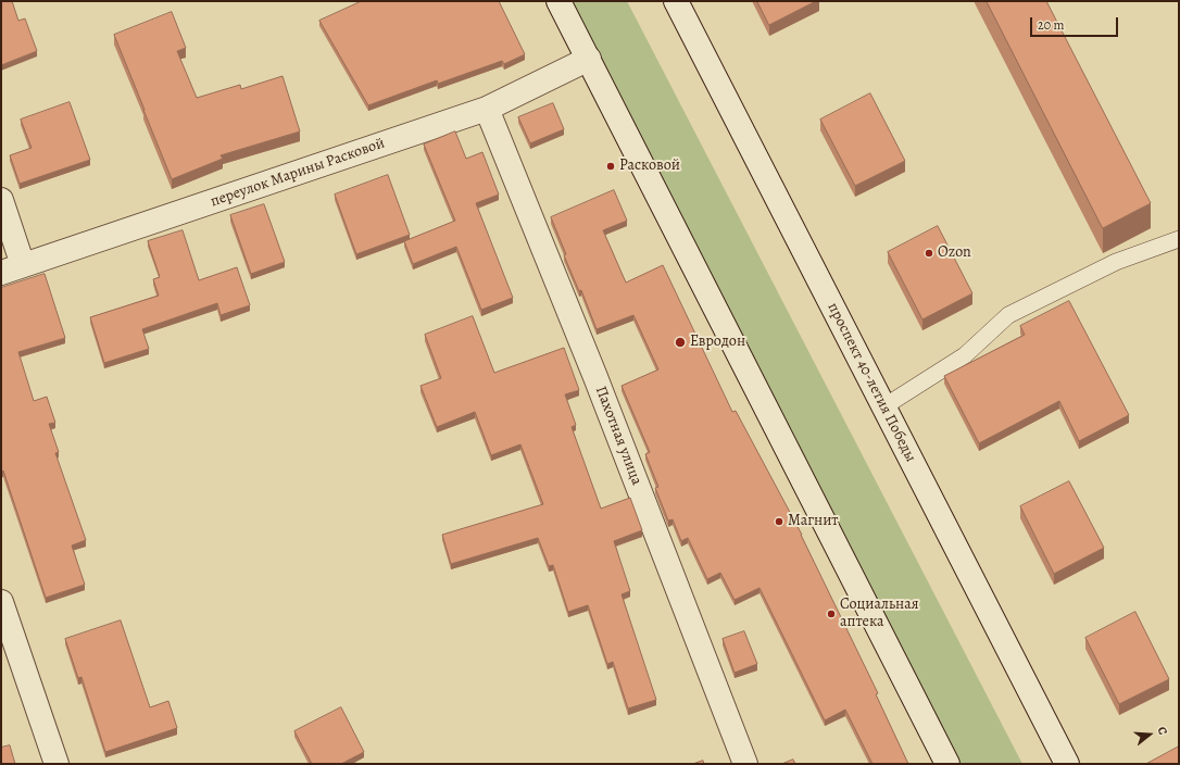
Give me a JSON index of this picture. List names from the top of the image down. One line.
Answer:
{"streets":{"main road":["переулок Марины Расковой","проспект 40-летия Победы","Пахотная улица"]},"crossings":[["переулок Марины Расковой","Пахотная улица"]],"places":["Расковой","Ozon","Евродон","Магнит","Социальная аптека"],"scale_bar":"20 m","north":"right"}
